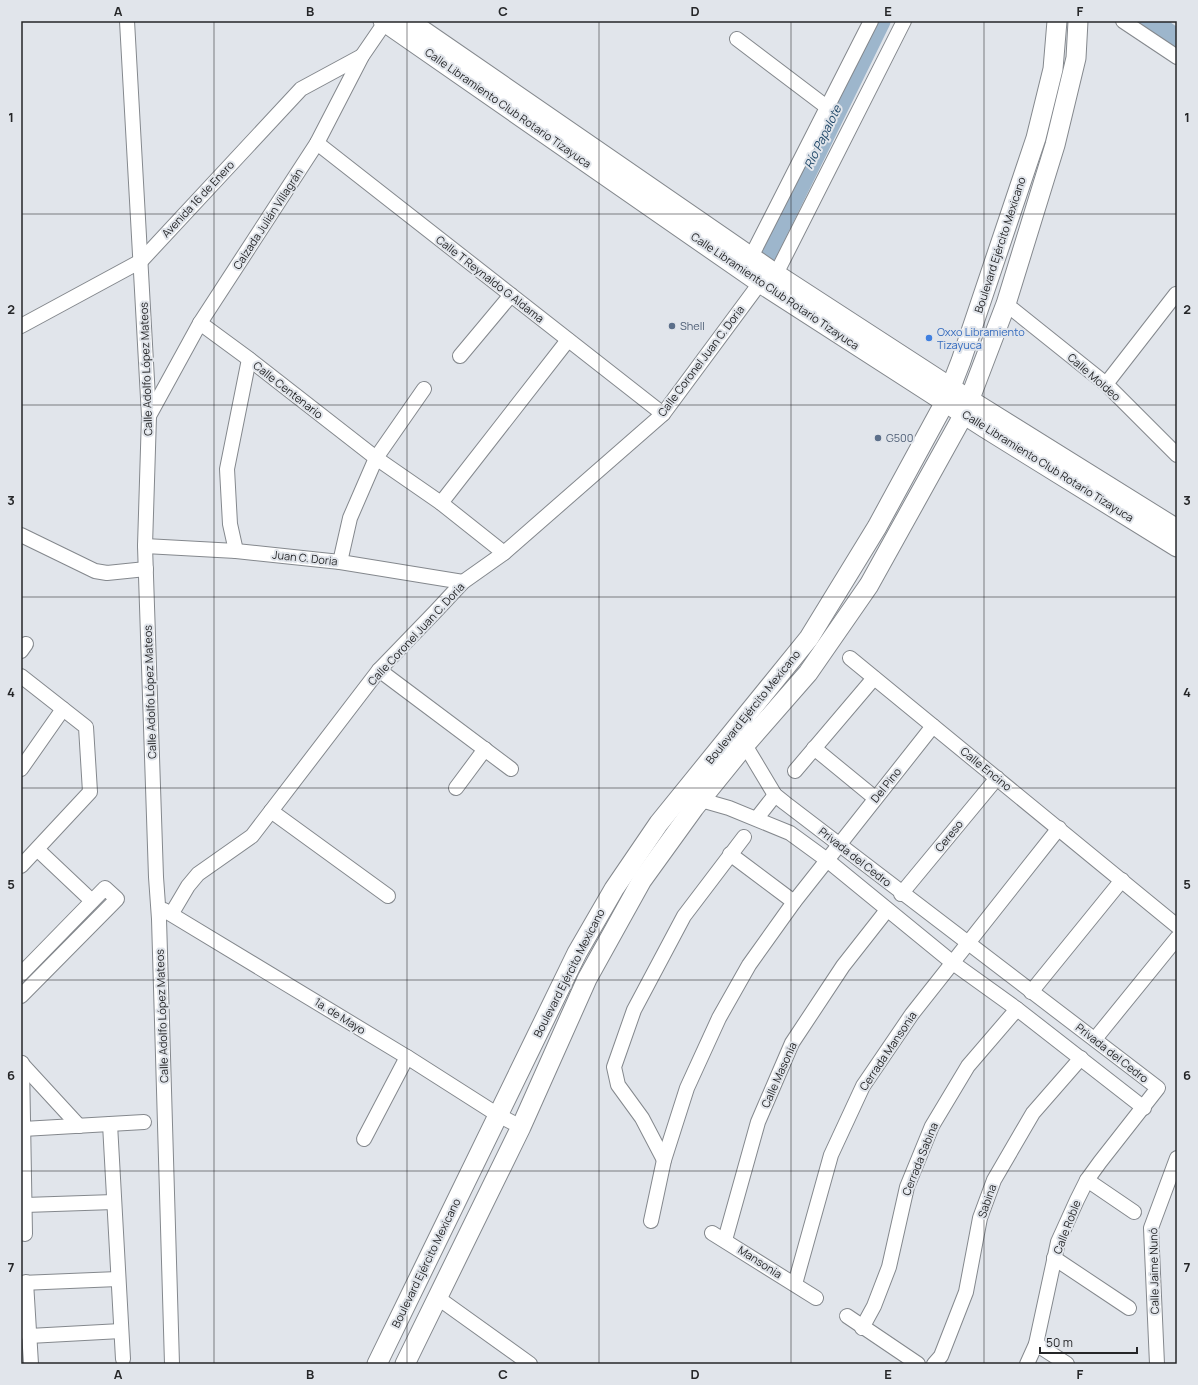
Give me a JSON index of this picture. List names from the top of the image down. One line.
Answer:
{"streets":{"main road":["Calle Libramiento Club Rotario Tizayuca","Boulevard Ejército Mexicano"],"street":["Avenida 16 de Enero","Calzada Julián Villagrán","Calle T Reynaldo G Aldama","Calle Coronel Juan C. Doria","Calle Adolfo López Mateos","Calle Moldeo","Calle Centenario","Juan C. Doria","Calle Encino","Del Pino","Cereso","Privada del Cedro","1a. de Mayo","Cerrada Mansonia","Calle Masonia","Cerrada Sabina","Sabina","Calle Roble","Mansonia","Calle Jaime Nunó"]},"crossings":[["Calle Libramiento Club Rotario Tizayuca","Calzada Julián Villagrán"],["Calle Libramiento Club Rotario Tizayuca","Boulevard Ejército Mexicano"],["Calle Libramiento Club Rotario Tizayuca","Calle Coronel Juan C. Doria"],["Avenida 16 de Enero","Calzada Julián Villagrán"],["Avenida 16 de Enero","Calle Adolfo López Mateos"],["Calzada Julián Villagrán","Calle T Reynaldo G Aldama"],["Calzada Julián Villagrán","Calle Adolfo López Mateos"],["Calzada Julián Villagrán","Calle Centenario"],["Boulevard Ejército Mexicano","Calle Moldeo"],["Boulevard Ejército Mexicano","Privada del Cedro"],["Boulevard Ejército Mexicano","1a. de Mayo"],["Calle T Reynaldo G Aldama","Calle Coronel Juan C. Doria"],["Calle Coronel Juan C. Doria","Calle Centenario"],["Calle Coronel Juan C. Doria","Juan C. Doria"],["Calle Coronel Juan C. Doria","1a. de Mayo"],["Calle Adolfo López Mateos","Juan C. Doria"],["Calle Adolfo López Mateos","1a. de Mayo"],["Calle Encino","Del Pino"],["Calle Encino","Cereso"],["Del Pino","Privada del Cedro"],["Cereso","Privada del Cedro"],["Privada del Cedro","Cerrada Mansonia"],["Privada del Cedro","Calle Masonia"],["Privada del Cedro","Cerrada Sabina"],["Privada del Cedro","Sabina"],["Privada del Cedro","Calle Roble"],["Cerrada Mansonia","Mansonia"],["Calle Masonia","Mansonia"]],"water":["Río Papalote"],"places":["Shell","Oxxo Libramiento Tizayuca","G500"],"scale_bar":"50 m","grid":{"columns":["A","B","C","D","E","F"],"rows":["1","2","3","4","5","6","7"]}}
